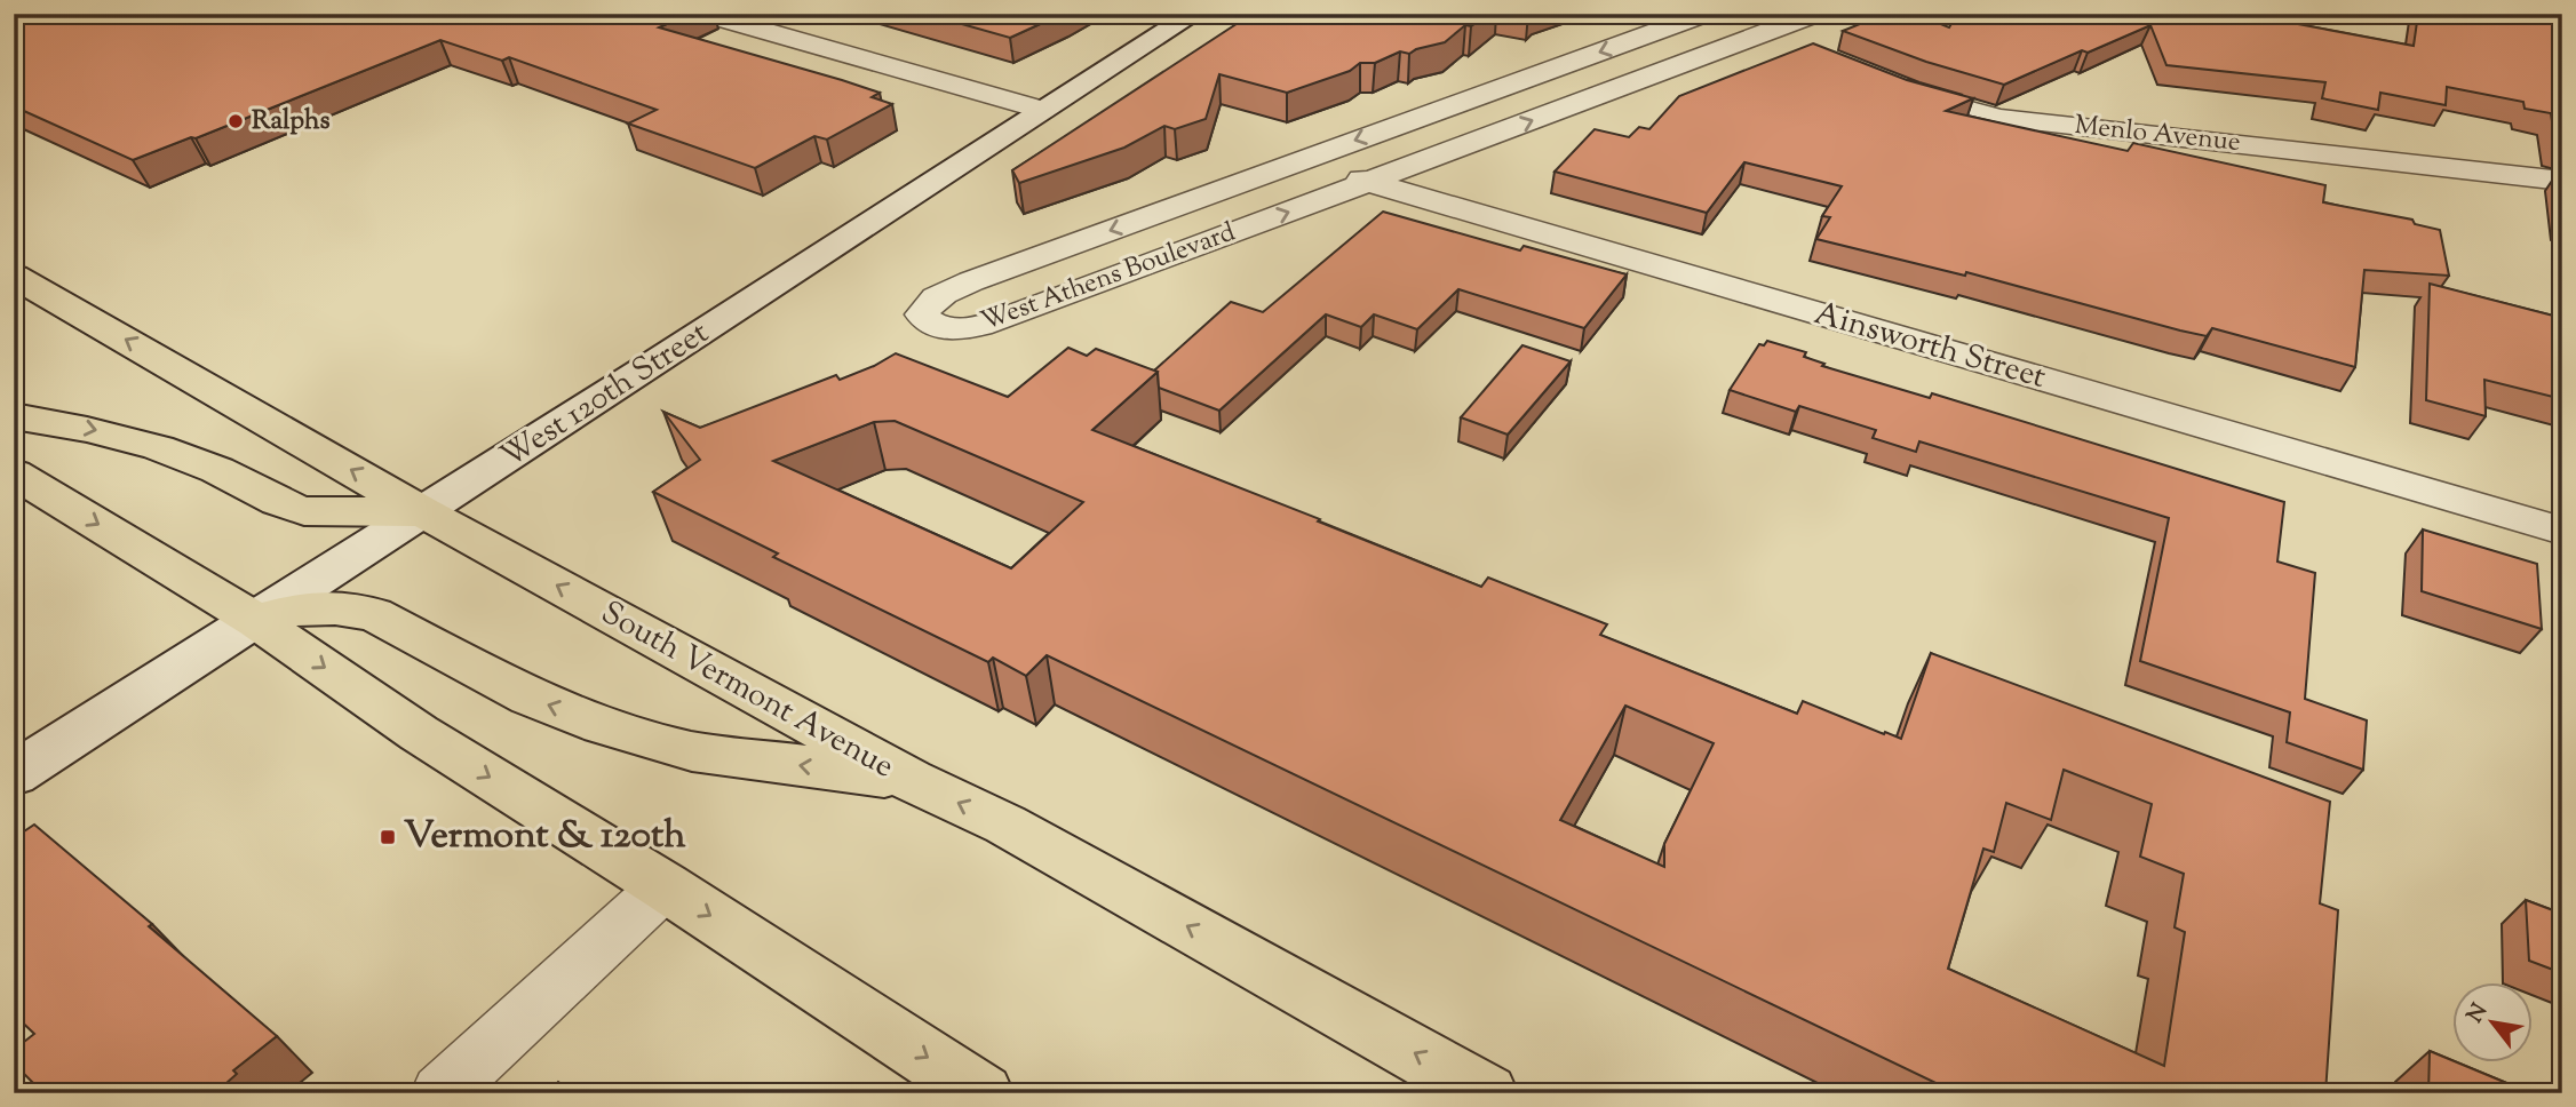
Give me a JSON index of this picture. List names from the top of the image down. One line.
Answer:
{"streets":{"main road":["South Vermont Avenue"],"street":["Menlo Avenue","West Athens Boulevard","Ainsworth Street","West 120th Street"]},"crossings":[["West Athens Boulevard","Ainsworth Street"],["West 120th Street","South Vermont Avenue"]],"places":{"other":["Ralphs"],"transit":["Vermont & 120th"]},"north":"top left"}
